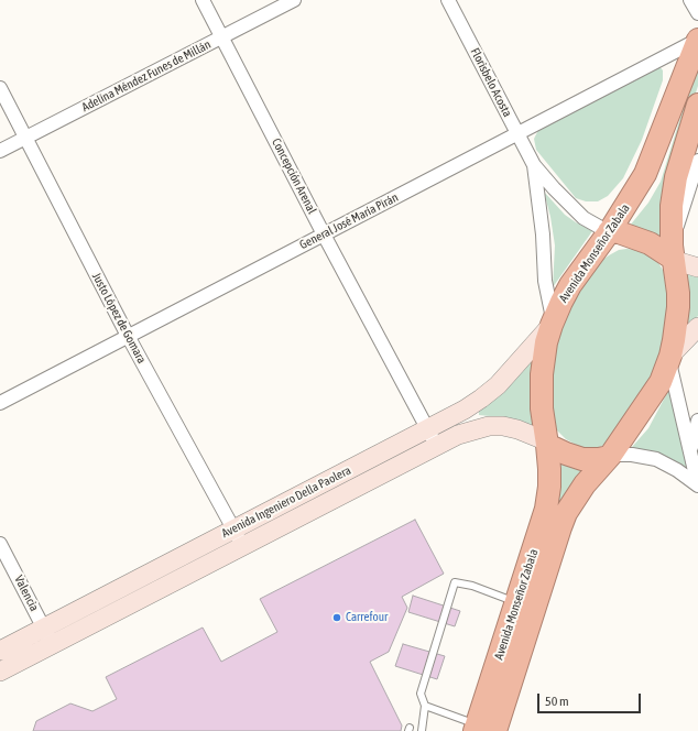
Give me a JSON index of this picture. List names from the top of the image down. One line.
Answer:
{"streets":{"highway":["Avenida Monseñor Zabala"],"main road":["Avenida Ingeniero Della Paolera"],"street":["Adelina Méndez Funes de Millán","Florisbelo Acosta","Concepción Arenal","General José María Pirán","Justo López de Gomara","Valencia"]},"crossings":[["Adelina Méndez Funes de Millán","Concepción Arenal"],["Adelina Méndez Funes de Millán","Justo López de Gomara"],["Florisbelo Acosta","General José María Pirán"],["Florisbelo Acosta","Avenida Monseñor Zabala"],["Florisbelo Acosta","Avenida Ingeniero Della Paolera"],["Concepción Arenal","General José María Pirán"],["Concepción Arenal","Avenida Ingeniero Della Paolera"],["General José María Pirán","Avenida Monseñor Zabala"],["General José María Pirán","Justo López de Gomara"],["Avenida Monseñor Zabala","Avenida Ingeniero Della Paolera"],["Justo López de Gomara","Avenida Ingeniero Della Paolera"],["Avenida Ingeniero Della Paolera","Valencia"]],"places":["Carrefour"],"scale_bar":"50 m"}
